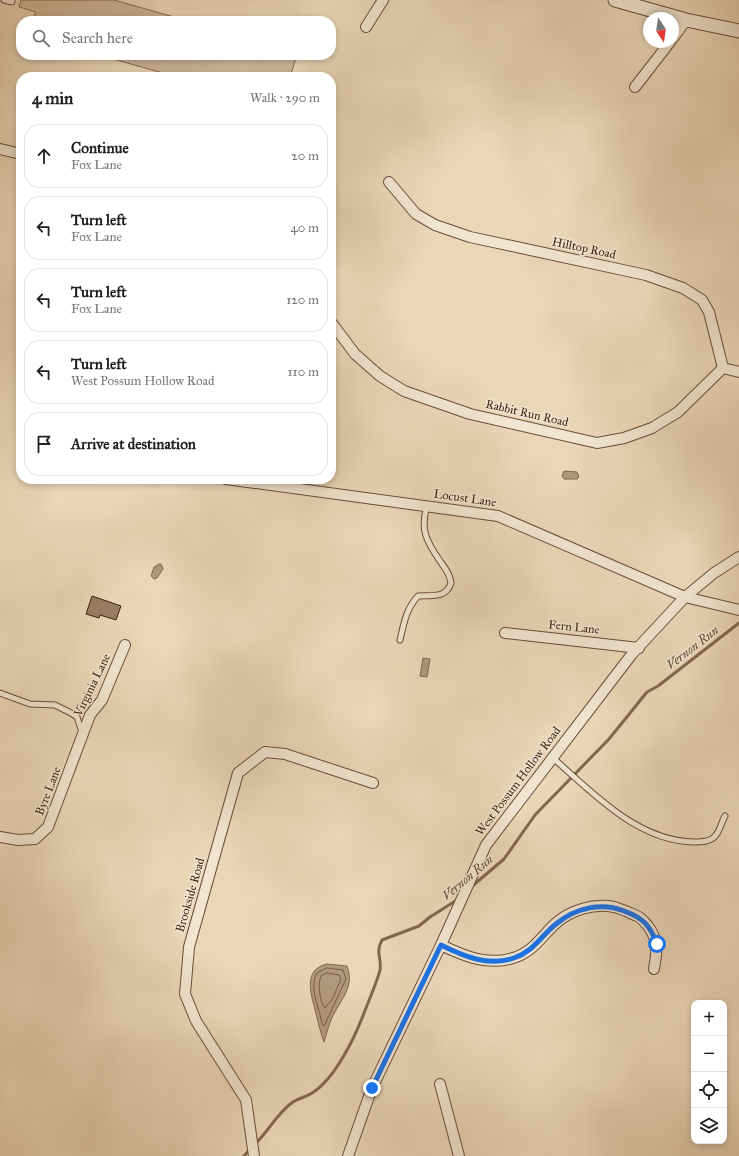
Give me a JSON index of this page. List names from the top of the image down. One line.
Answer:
{"streets":{"street":["Hilltop Road","Rabbit Run Road","Locust Lane","Fern Lane","Virginia Lane","West Possum Hollow Road","Byre Lane","Brookside Road"]},"crossings":[["Hilltop Road","Rabbit Run Road"],["Locust Lane","West Possum Hollow Road"],["Fern Lane","West Possum Hollow Road"],["Virginia Lane","Byre Lane"]],"water":["Vernon Run"],"north":"bottom","page":{"search":"Search here","heading":["4 min","Walk · 290 m"],"list":[["Continue","Fox Lane","20 m"],["Turn left","Fox Lane","40 m"],["Turn left","Fox Lane","120 m"],["Turn left","West Possum Hollow Road","110 m"],"Arrive at destination"],"map_buttons":["+","−"]}}
